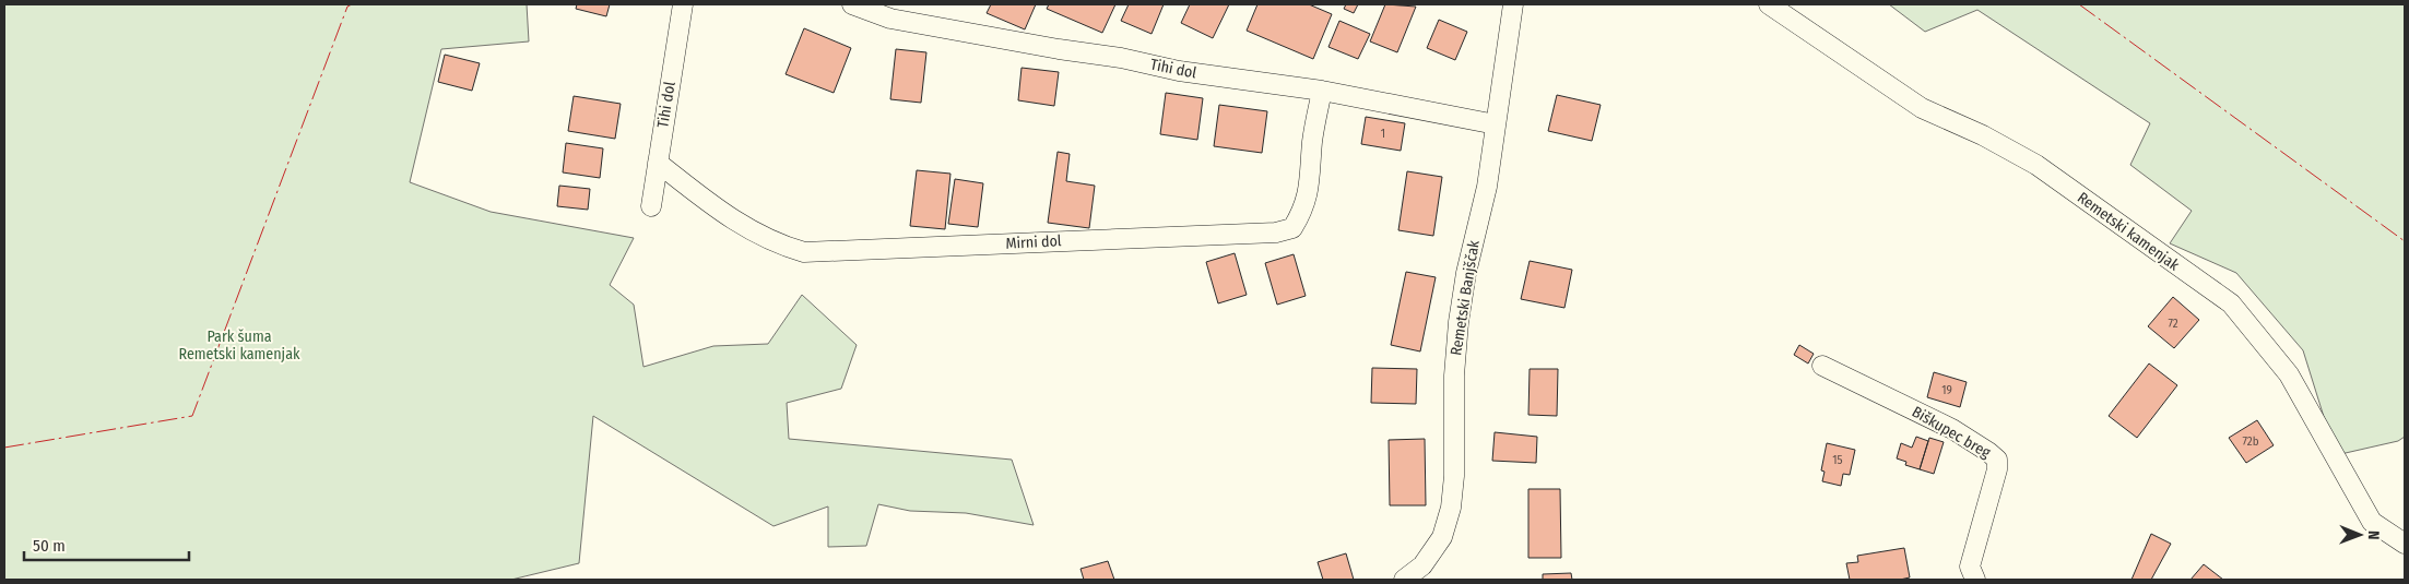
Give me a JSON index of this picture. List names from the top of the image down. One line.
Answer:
{"streets":{"street":["Tihi dol","Remetski kamenjak","Mirni dol","Remetski Banjščak","Biškupec breg"]},"crossings":[["Tihi dol","Mirni dol"],["Tihi dol","Remetski Banjščak"]],"parks":["Park šuma Remetski kamenjak"],"house_numbers":["1","72","19","72b","15"],"scale_bar":"50 m","north":"right"}
